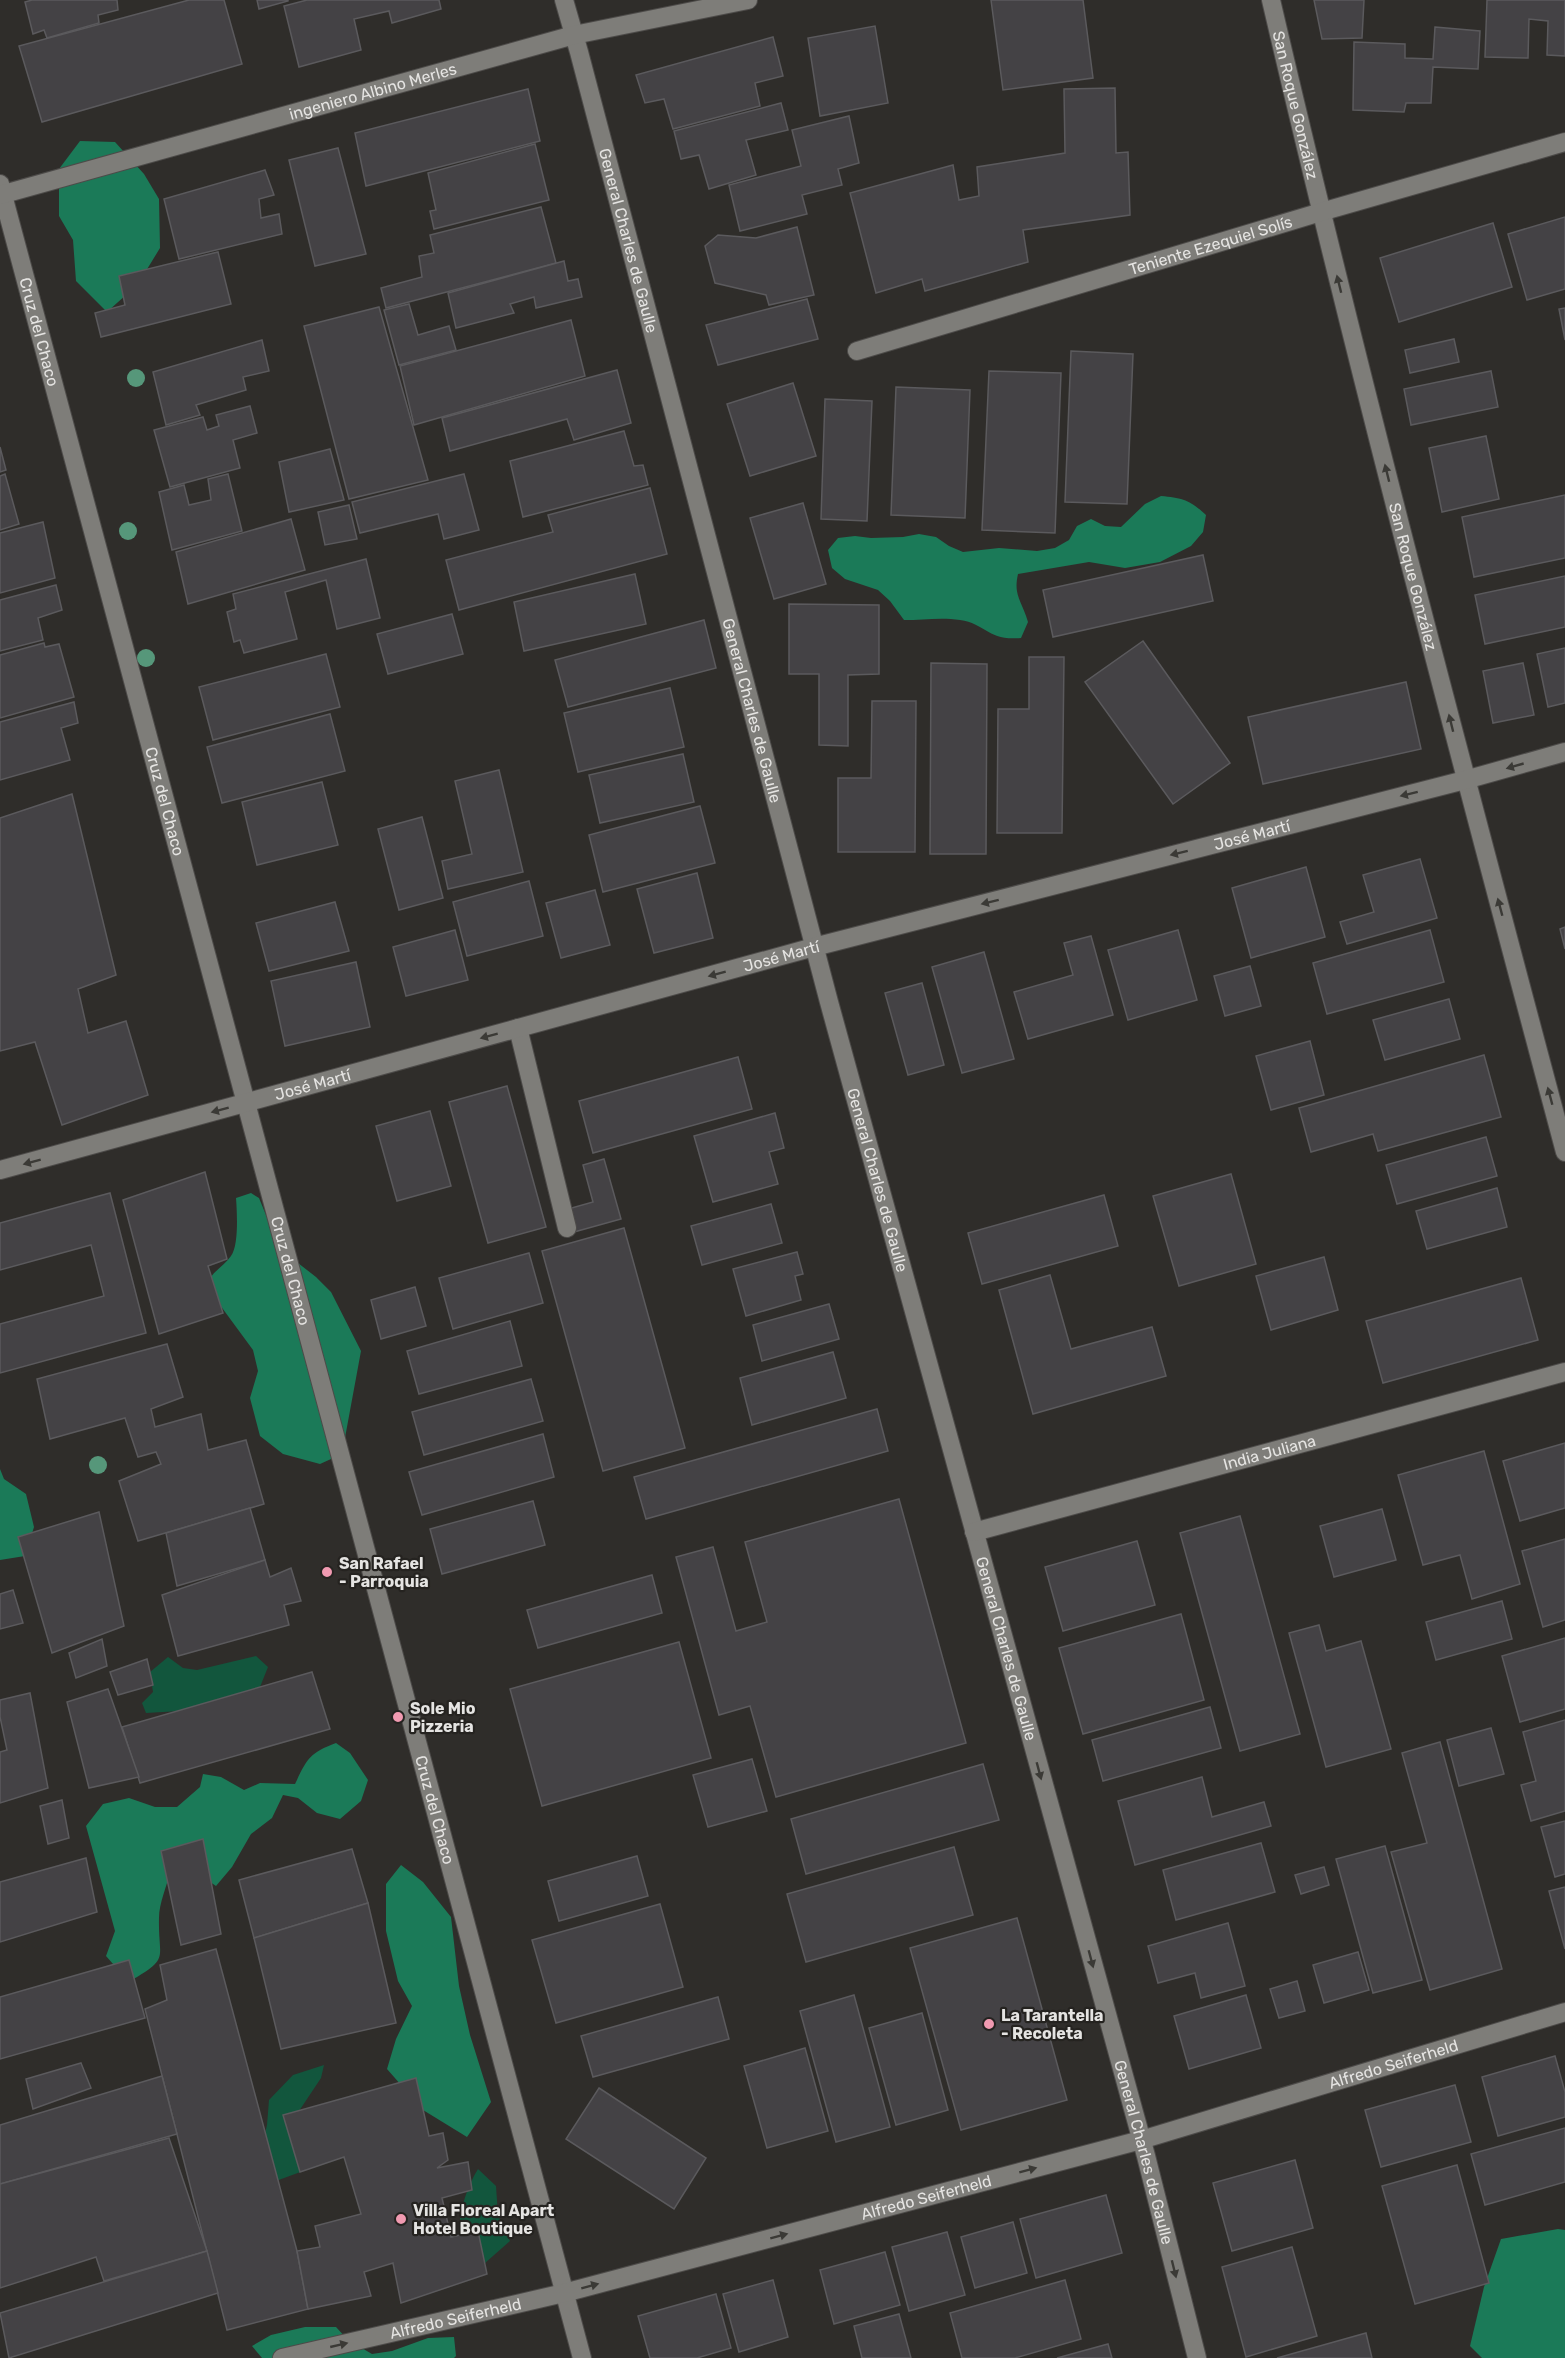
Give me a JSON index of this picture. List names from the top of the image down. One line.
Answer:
{"streets":{"street":["ingeniero Albino Merles","San Roque González","General Charles de Gaulle","Teniente Ezequiel Solís","Cruz del Chaco","José Martí","India Juliana","Alfredo Seiferheld"]},"crossings":[["ingeniero Albino Merles","General Charles de Gaulle"],["ingeniero Albino Merles","Cruz del Chaco"],["San Roque González","Teniente Ezequiel Solís"],["San Roque González","José Martí"],["General Charles de Gaulle","José Martí"],["General Charles de Gaulle","India Juliana"],["General Charles de Gaulle","Alfredo Seiferheld"],["Cruz del Chaco","José Martí"],["Cruz del Chaco","Alfredo Seiferheld"]],"one_way":["San Roque González","General Charles de Gaulle","José Martí","Alfredo Seiferheld"],"places":["San Rafael - Parroquia","Sole Mio Pizzeria","La Tarantella - Recoleta","Villa Floreal Apart Hotel Boutique"]}
